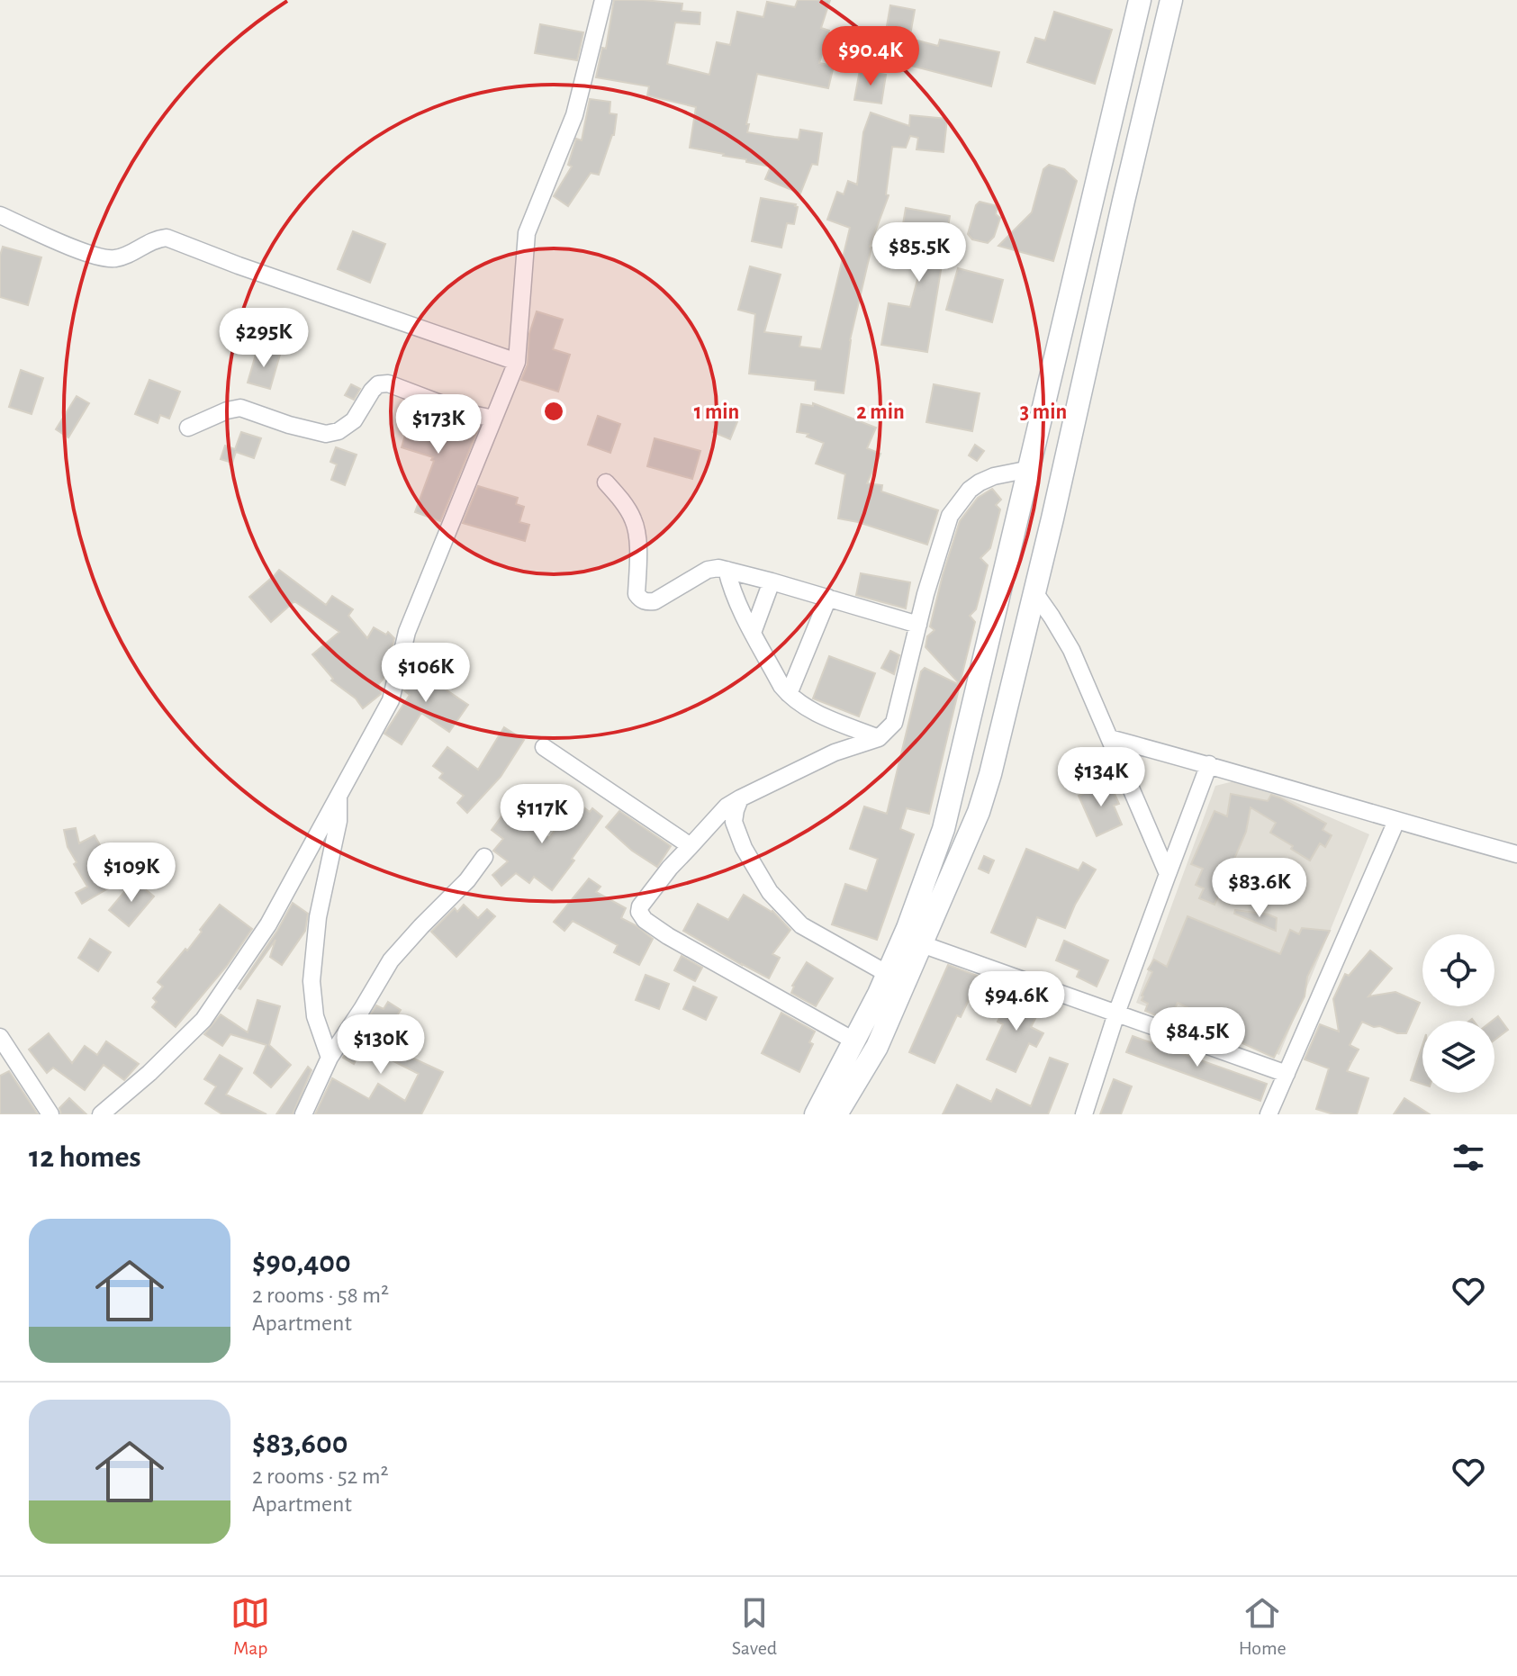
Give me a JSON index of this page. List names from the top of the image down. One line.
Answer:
{"page":{"price":["$90.4K","$85.5K","$295K","$173K","$106K","$134K","$117K","$109K","$83.6K","$94.6K","$84.5K","$130K"],"heading":"12 homes","list":[{"name":"$90,400","note":"2 rooms · 58 m² · Apartment"},{"name":"$83,600","note":"2 rooms · 52 m² · Apartment"}],"tabs":["Map","Saved","Home"]},"rings":["1 min","2 min","3 min"]}
